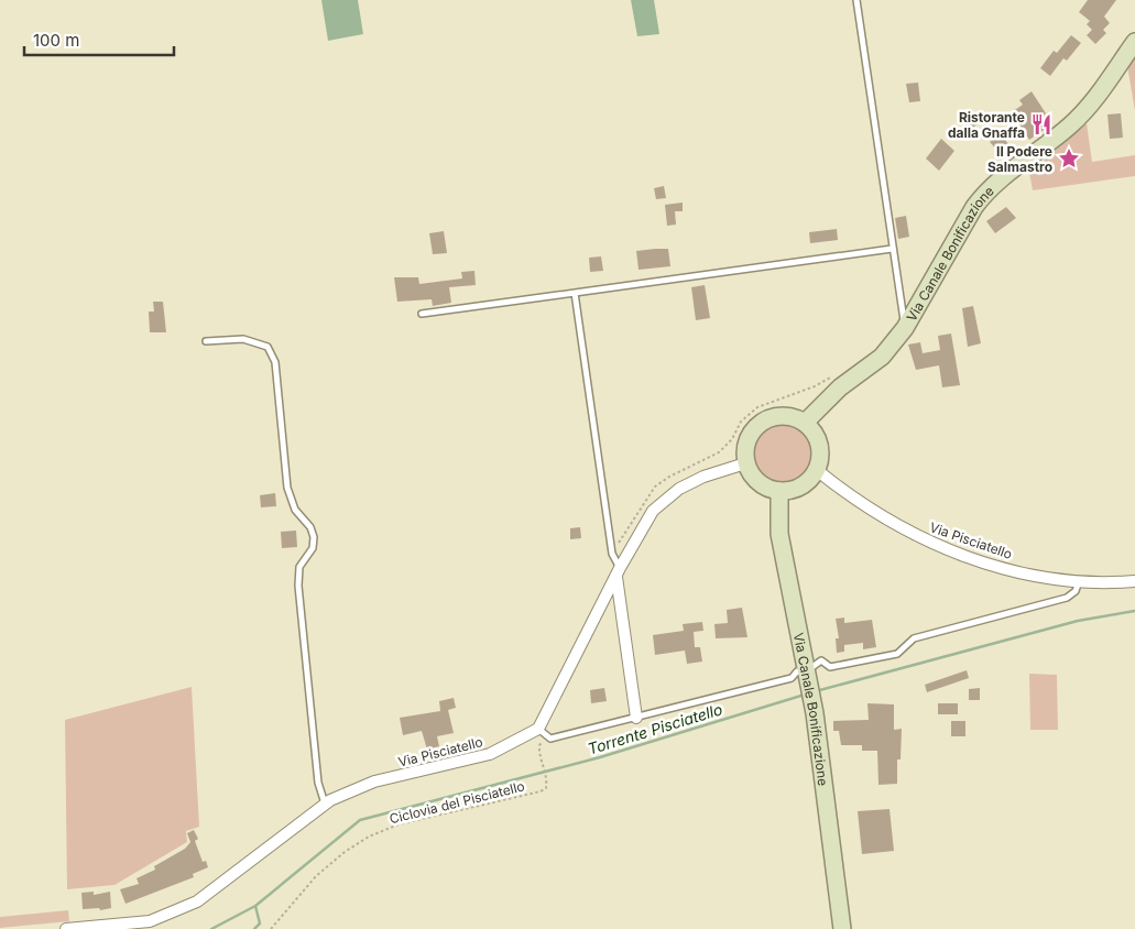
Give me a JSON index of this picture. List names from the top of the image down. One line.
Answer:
{"streets":{"street":["Via Canale Bonificazione","Via Pisciatello"],"path":["Ciclovia del Pisciatello"]},"crossings":[["Via Canale Bonificazione","Via Pisciatello"]],"water":["Torrente Pisciatello"],"places":{"restaurant":["Ristorante dalla Gnaffa"],"place":["Il Podere Salmastro"]},"scale_bar":"100 m"}
